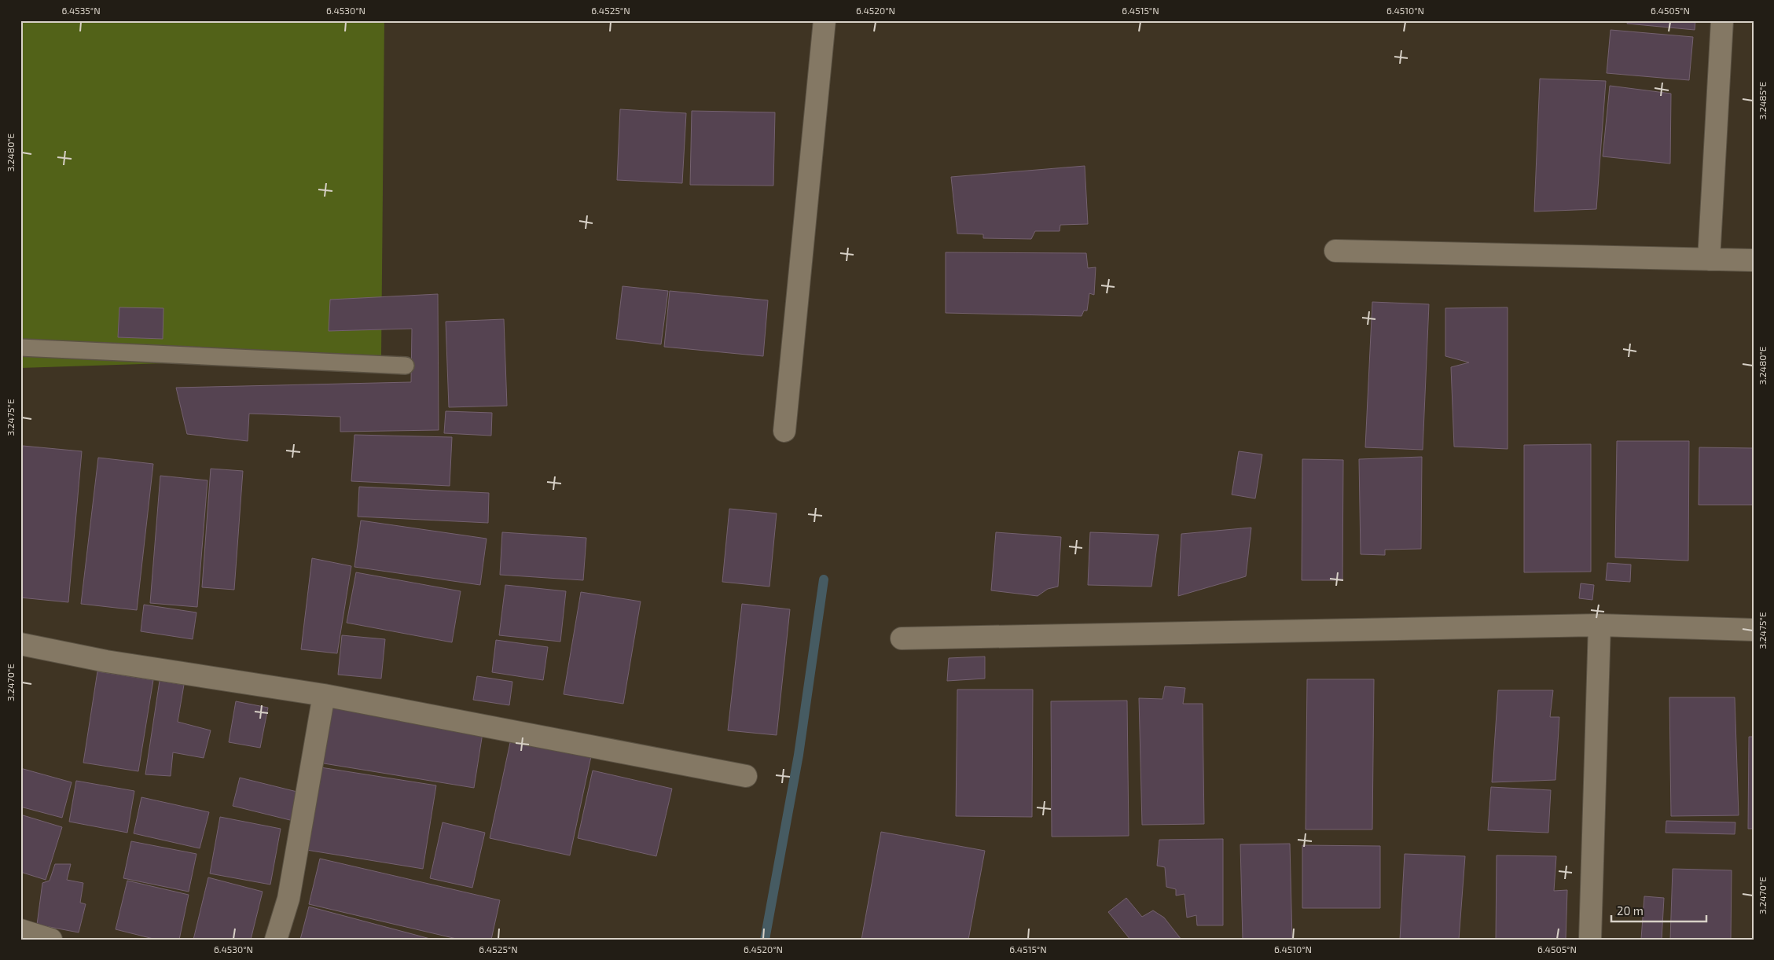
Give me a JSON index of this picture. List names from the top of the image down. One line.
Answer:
{"scale_bar":"20 m","coordinates":["6.4535°N","6.4530°N","6.4525°N","6.4520°N","6.4515°N","6.4510°N","6.4505°N","3.2485°E","3.2480°E","3.2475°E","3.2470°E"]}
